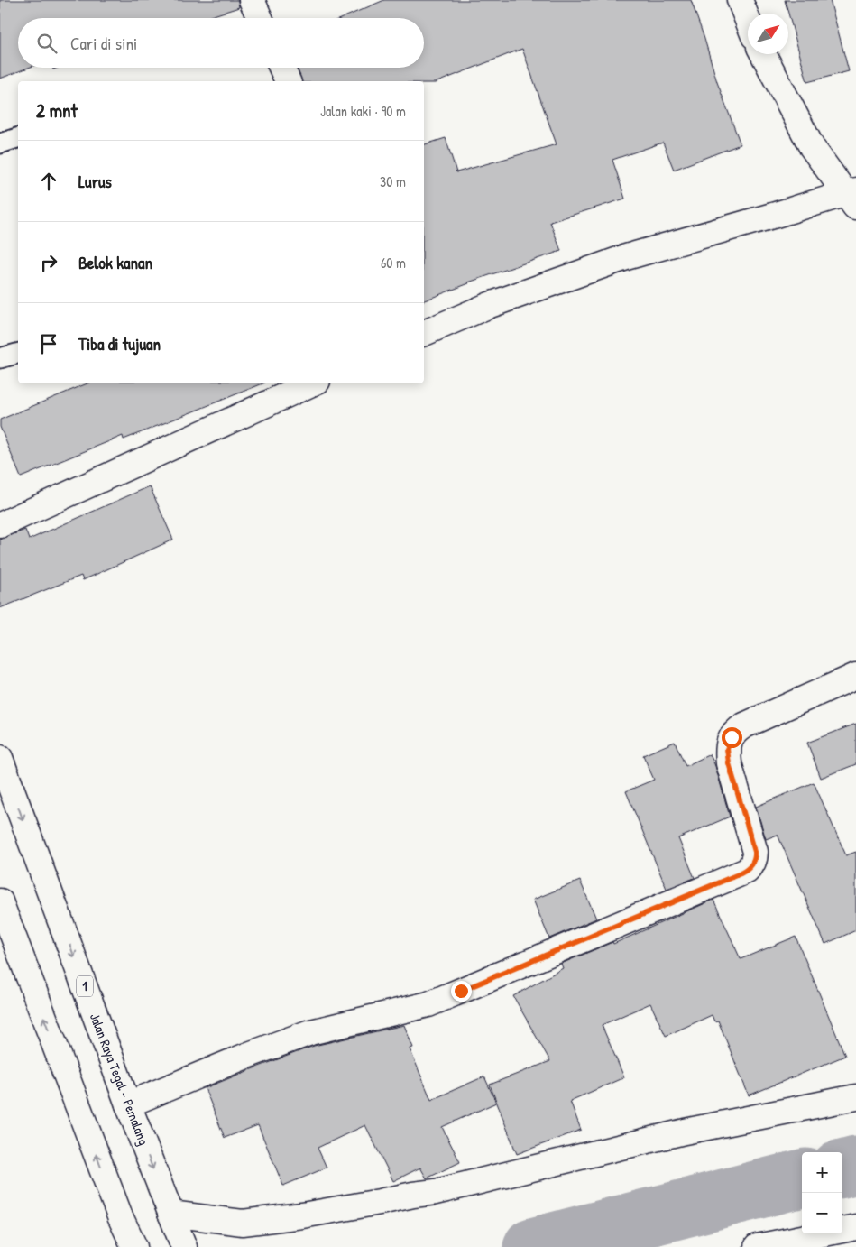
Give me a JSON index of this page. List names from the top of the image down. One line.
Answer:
{"streets":{"main road":["1","Jalan Raya Tegal - Pemalang"]},"north":"top right","page":{"search":"Cari di sini","heading":["2 mnt","Jalan kaki · 90 m"],"list":[["Lurus","30 m"],["Belok kanan","60 m"],"Tiba di tujuan"],"map_buttons":["+","−"]}}
